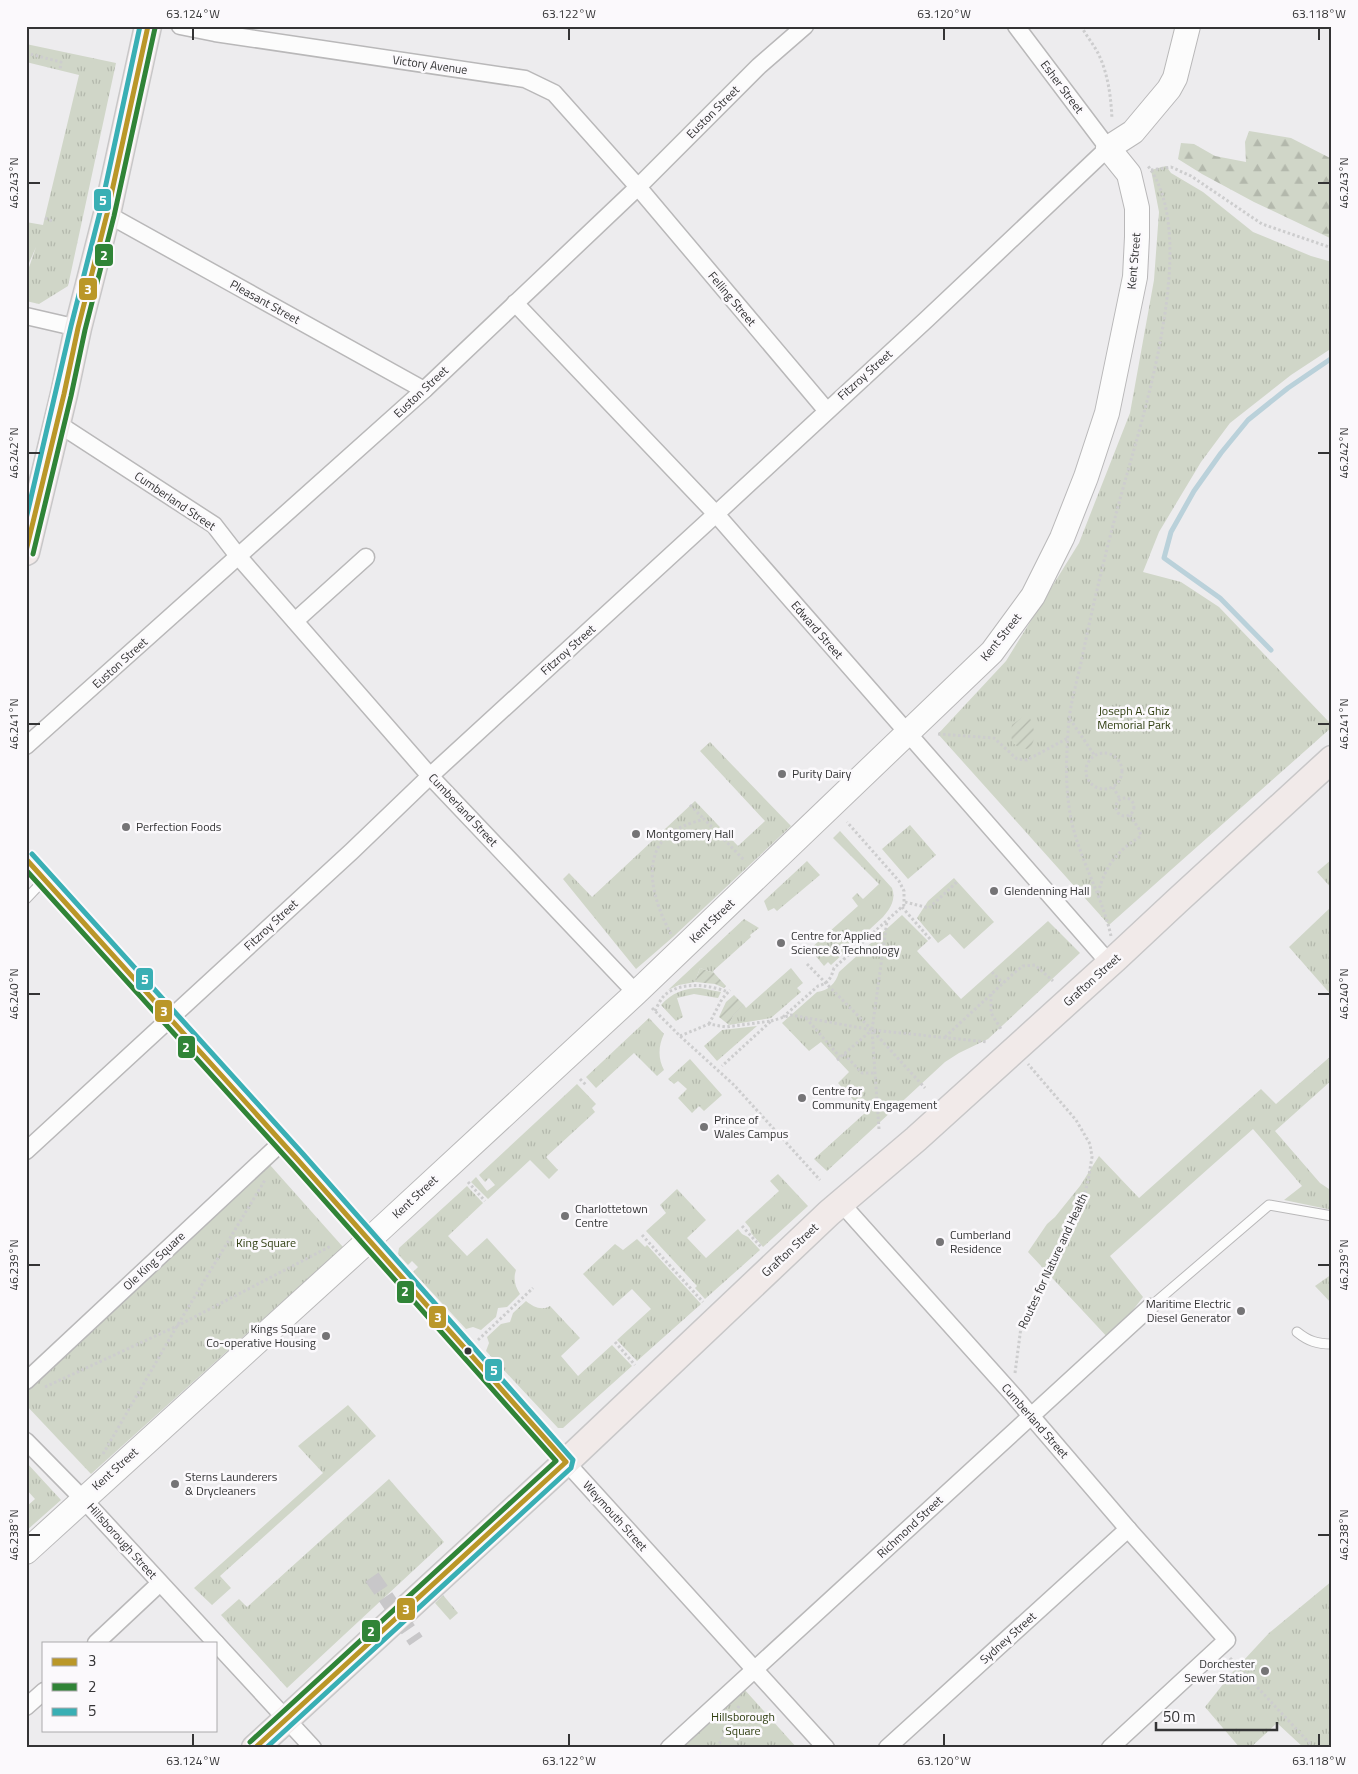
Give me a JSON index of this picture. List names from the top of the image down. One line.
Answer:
{"streets":{"main road":["Grafton Street"],"street":["Victory Avenue","Esher Street","Euston Street","Kent Street","Felling Street","Pleasant Street","Fitzroy Street","Cumberland Street","Edward Street","Ole King Square","Weymouth Street","Richmond Street","Hillsborough Street","Sydney Street"],"path":["Routes for Nature and Health"]},"crossings":[["Victory Avenue","Euston Street"],["Victory Avenue","Felling Street"],["Esher Street","Kent Street"],["Esher Street","Fitzroy Street"],["Euston Street","Felling Street"],["Euston Street","Pleasant Street"],["Euston Street","Cumberland Street"],["Euston Street","Edward Street"],["Kent Street","Fitzroy Street"],["Kent Street","Cumberland Street"],["Kent Street","Edward Street"],["Kent Street","Weymouth Street"],["Kent Street","Hillsborough Street"],["Felling Street","Fitzroy Street"],["Fitzroy Street","Cumberland Street"],["Fitzroy Street","Edward Street"],["Fitzroy Street","Weymouth Street"],["Cumberland Street","Grafton Street"],["Cumberland Street","Routes for Nature and Health"],["Cumberland Street","Richmond Street"],["Cumberland Street","Sydney Street"],["Edward Street","Grafton Street"],["Grafton Street","Weymouth Street"],["Grafton Street","Hillsborough Street"],["Ole King Square","Weymouth Street"],["Weymouth Street","Richmond Street"]],"parks":["Joseph A. Ghiz Memorial Park","King Square","Hillsborough Square"],"places":["Purity Dairy","Perfection Foods","Montgomery Hall","Glendenning Hall","Centre for Applied Science & Technology","Centre for Community Engagement","Prince of Wales Campus","Charlottetown Centre","Cumberland Residence","Maritime Electric Diesel Generator","Kings Square Co-operative Housing","Sterns Launderers & Drycleaners","Dorchester Sewer Station"],"lines":["transit line 3","transit line 5","transit line 2"],"legend":["3","2","5"],"scale_bar":"50 m","coordinates":["63.124°W","63.122°W","63.120°W","63.118°W","46.243°N","46.242°N","46.241°N","46.240°N","46.239°N","46.238°N"]}
